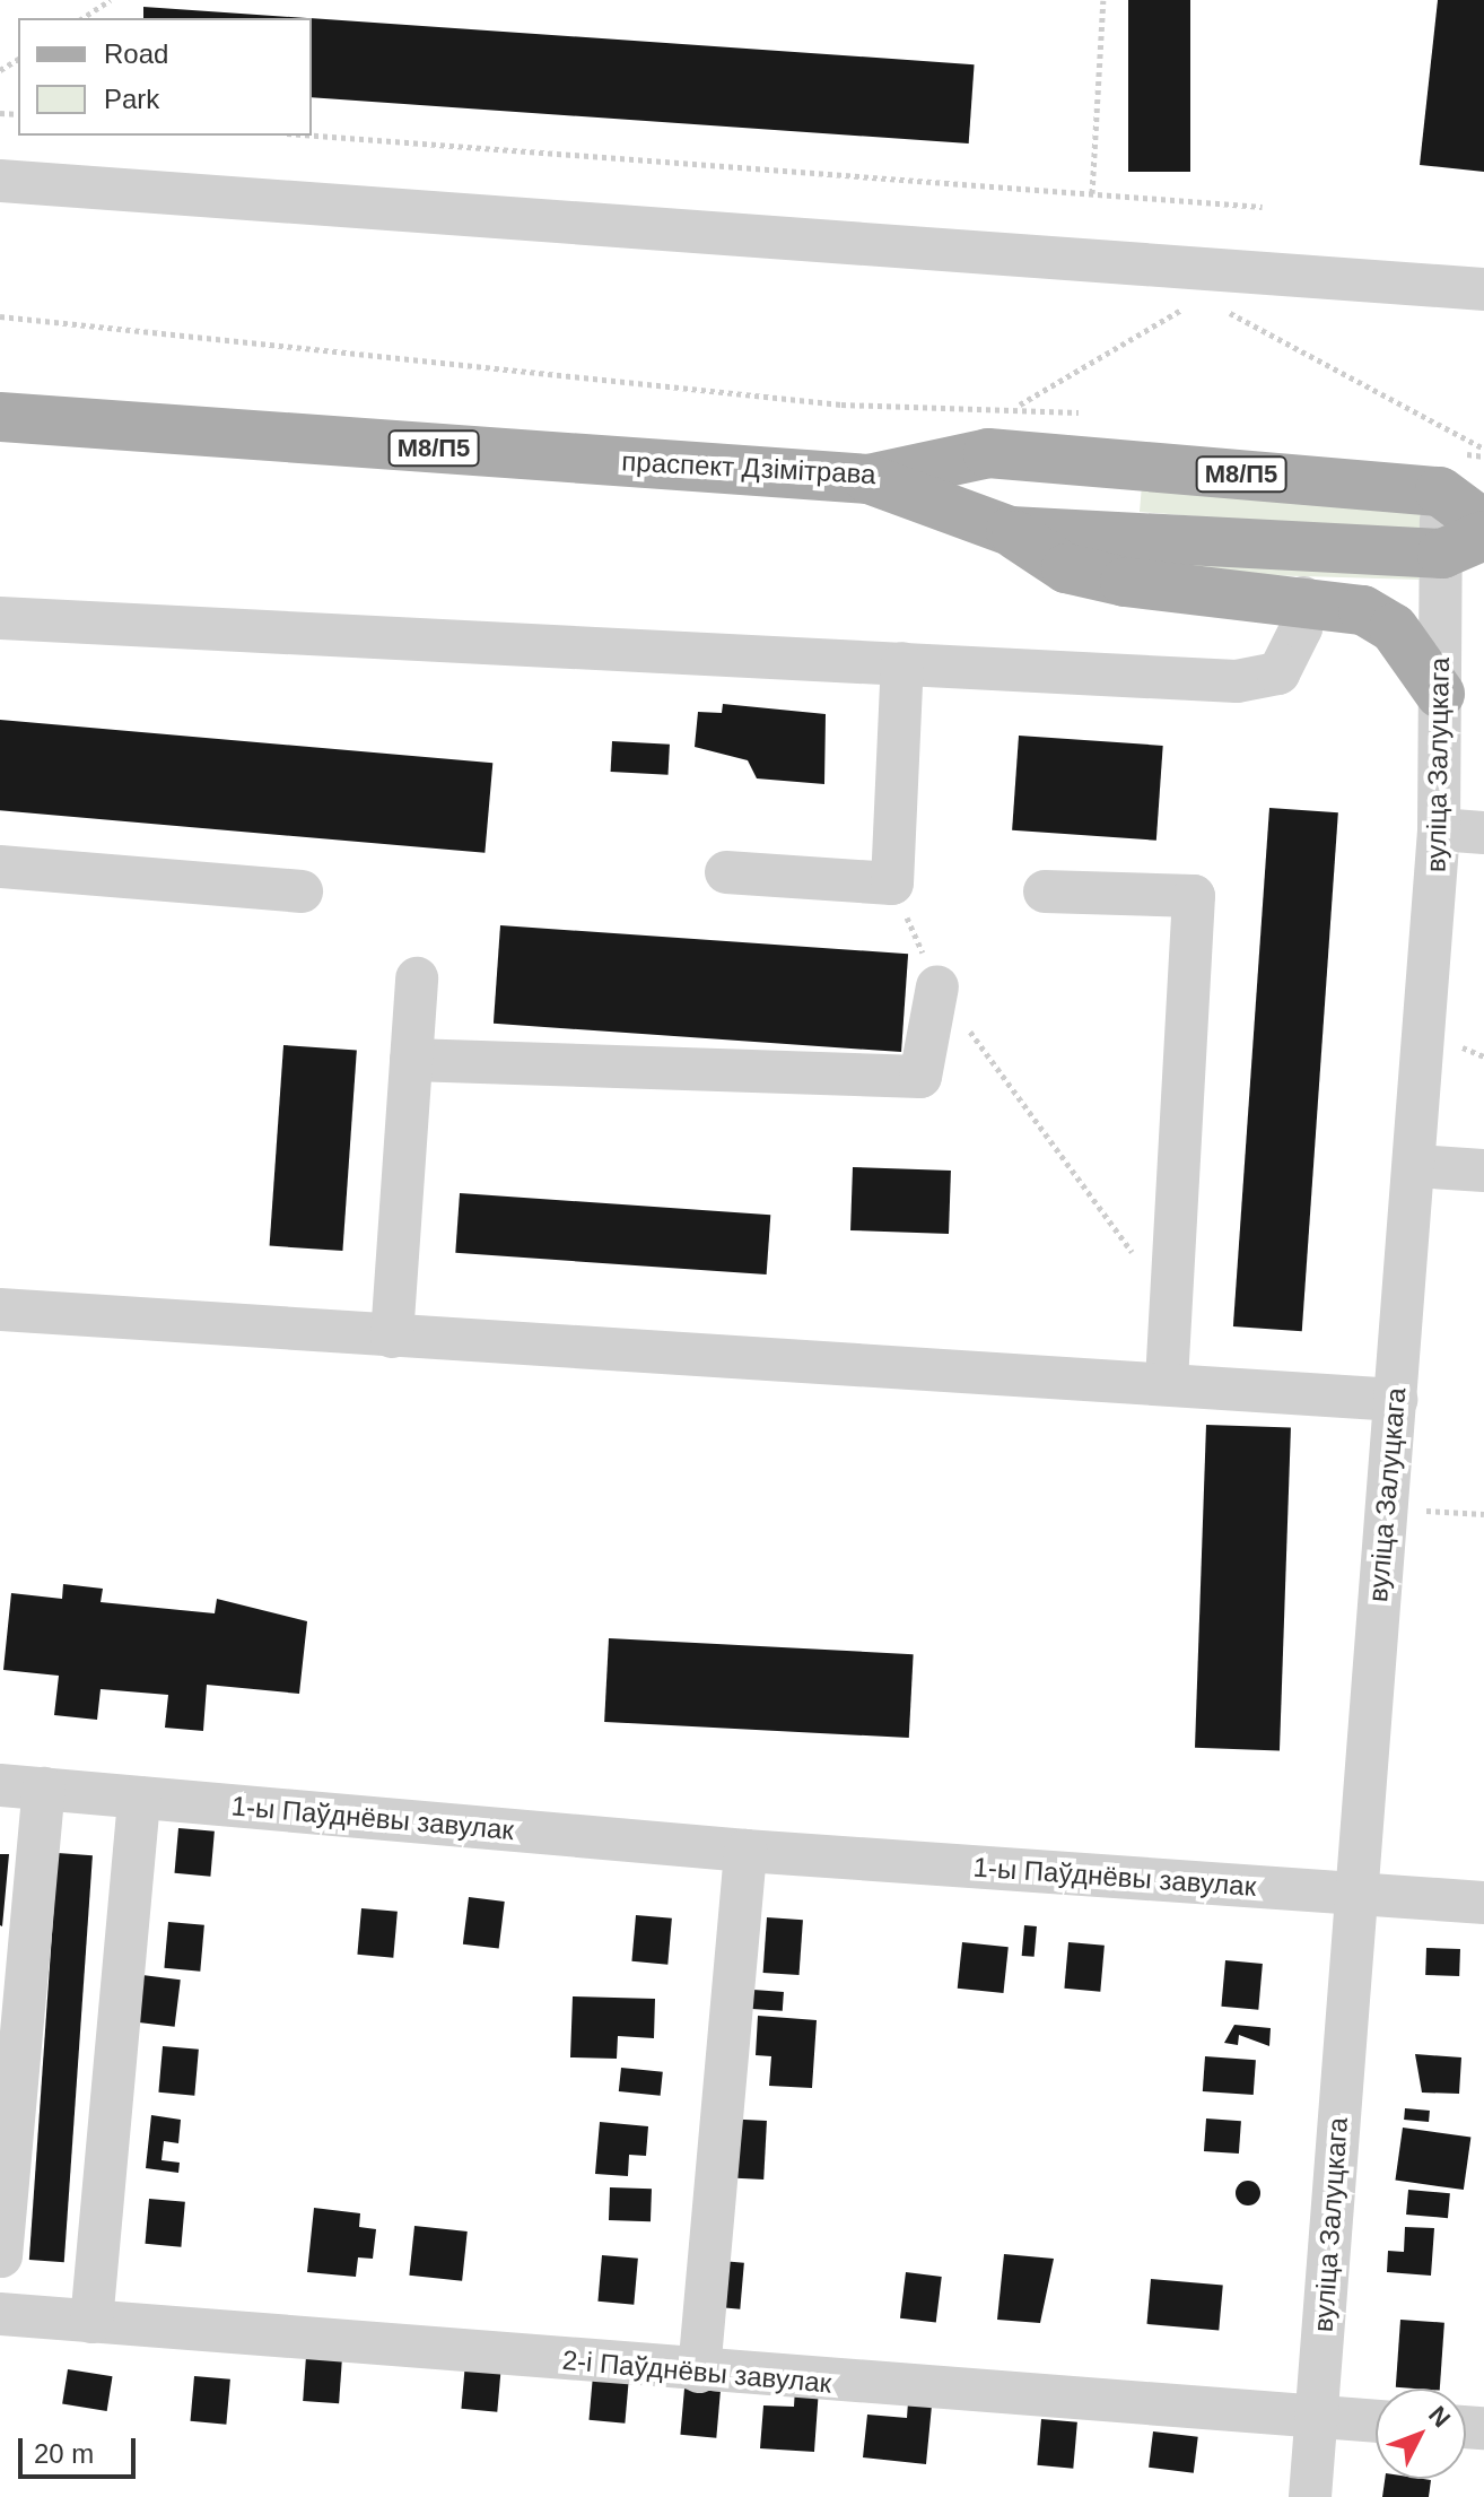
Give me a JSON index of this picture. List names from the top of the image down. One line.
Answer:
{"streets":{"main road":["М8/П5","праспект Дзімітрава"],"street":["вуліца Залуцкага","1-ы Паўднёвы завулак","2-і Паўднёвы завулак"]},"crossings":[["праспект Дзімітрава","вуліца Залуцкага"],["вуліца Залуцкага","1-ы Паўднёвы завулак"],["вуліца Залуцкага","2-і Паўднёвы завулак"]],"legend":["Road","Park"],"scale_bar":"20 m","north":"top right"}
